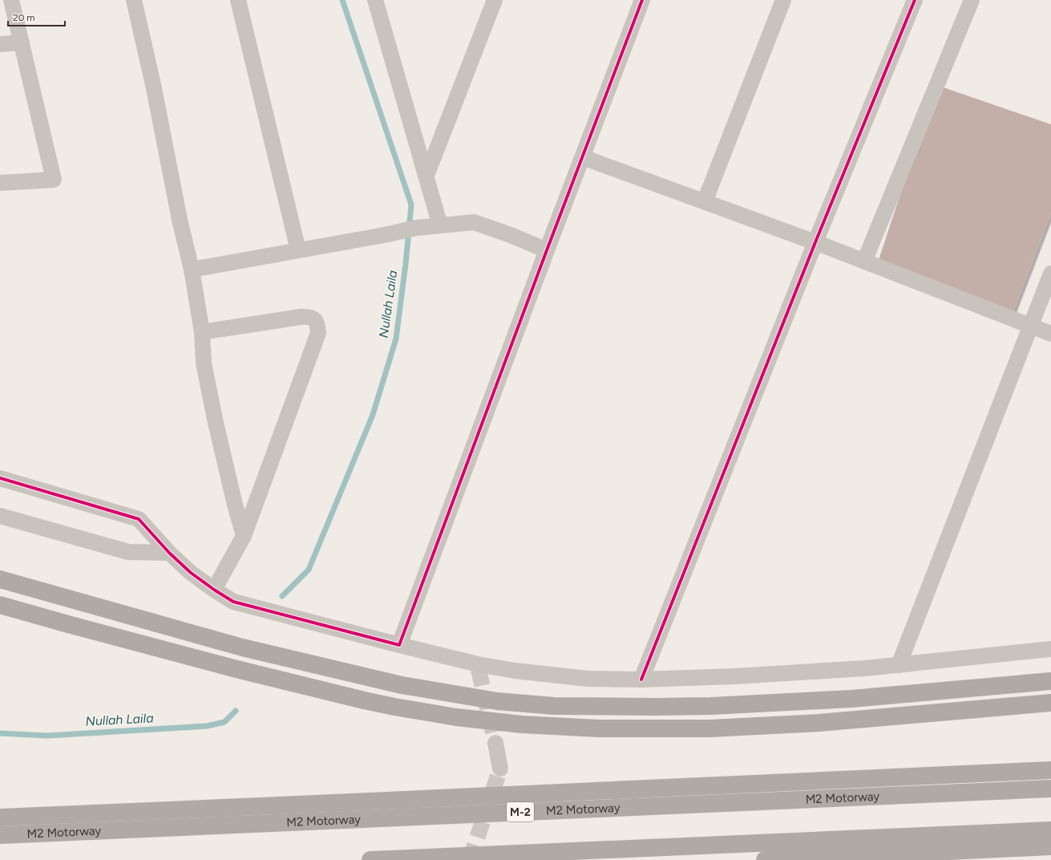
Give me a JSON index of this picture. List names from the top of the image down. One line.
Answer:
{"streets":{"highway":["M2 Motorway","M-2"]},"water":["Nullah Laila"],"scale_bar":"20 m"}
